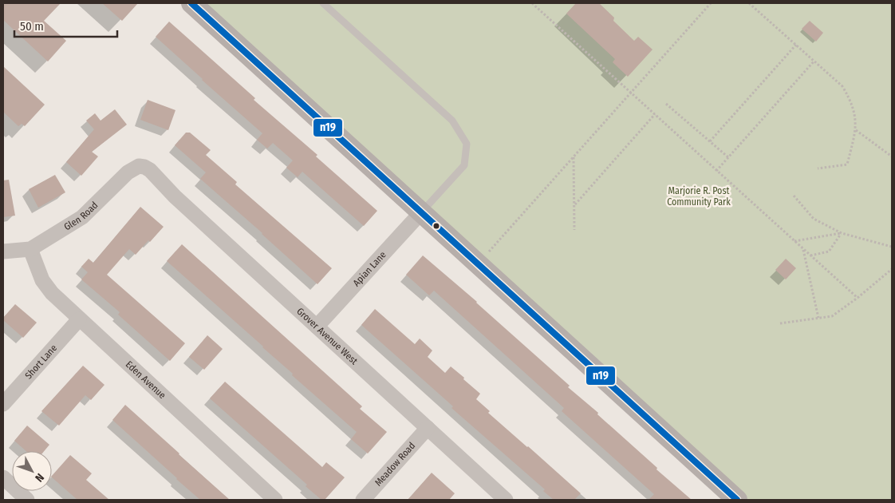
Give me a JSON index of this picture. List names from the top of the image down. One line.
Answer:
{"streets":{"street":["Glen Road","Apian Lane","Grover Avenue West","Short Lane","Eden Avenue","Meadow Road"]},"crossings":[["Glen Road","Grover Avenue West"],["Glen Road","Eden Avenue"],["Apian Lane","Grover Avenue West"],["Grover Avenue West","Meadow Road"],["Short Lane","Eden Avenue"]],"parks":["Marjorie R. Post Community Park"],"lines":["transit line n19"],"scale_bar":"50 m","north":"bottom right"}
